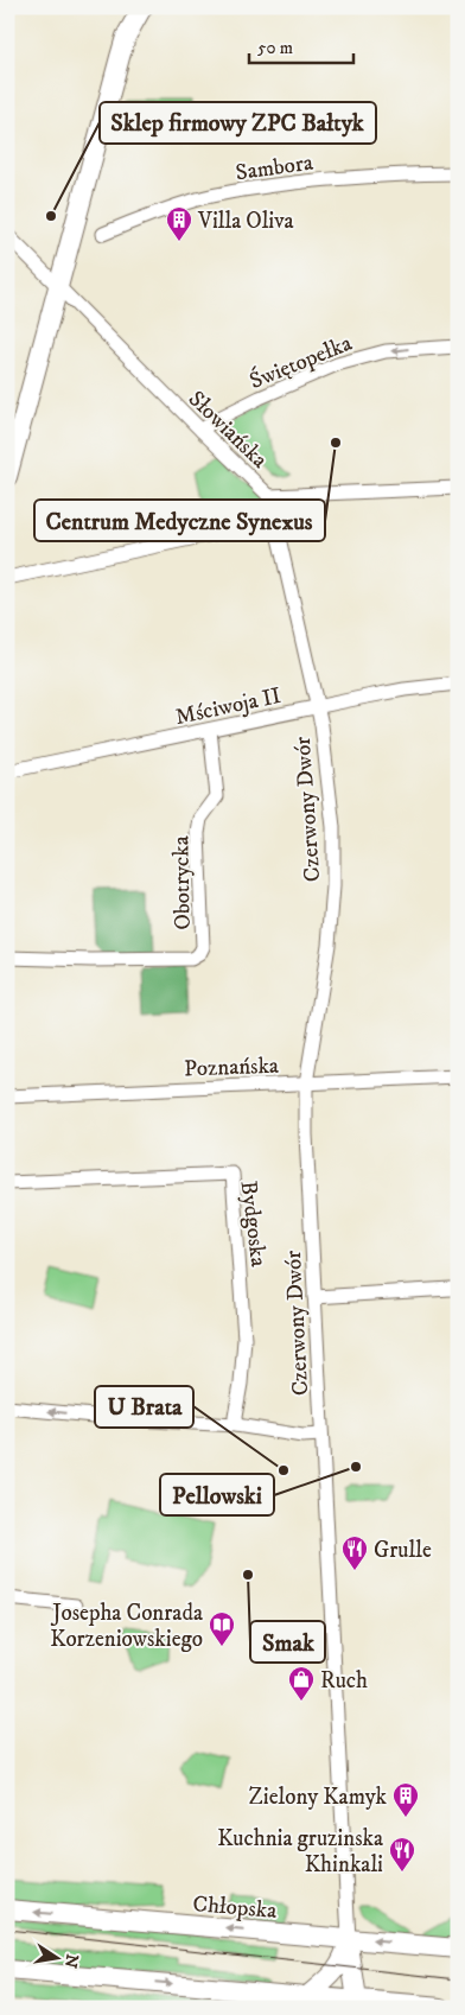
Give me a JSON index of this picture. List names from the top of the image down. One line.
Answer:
{"streets":{"main road":["Chłopska"],"street":["Sambora","Świętopełka","Słowiańska","Mściwoja II","Czerwony Dwór","Obotrycka","Poznańska","Bydgoska"]},"crossings":[["Świętopełka","Słowiańska"],["Słowiańska","Mściwoja II"],["Słowiańska","Czerwony Dwór"],["Mściwoja II","Czerwony Dwór"],["Mściwoja II","Obotrycka"],["Czerwony Dwór","Poznańska"],["Czerwony Dwór","Chłopska"]],"one_way":["Świętopełka"],"places":{"other":["Sklep firmowy ZPC Bałtyk","Centrum Medyczne Synexus","Pellowski","U Brata","Smak"],"building":["Villa Oliva","Zielony Kamyk"],"restaurant":["Grulle","Kuchnia gruzinska Khinkali"],"library":["Josepha Conrada Korzeniowskiego"],"shop":["Ruch"]},"scale_bar":"50 m","north":"right"}
